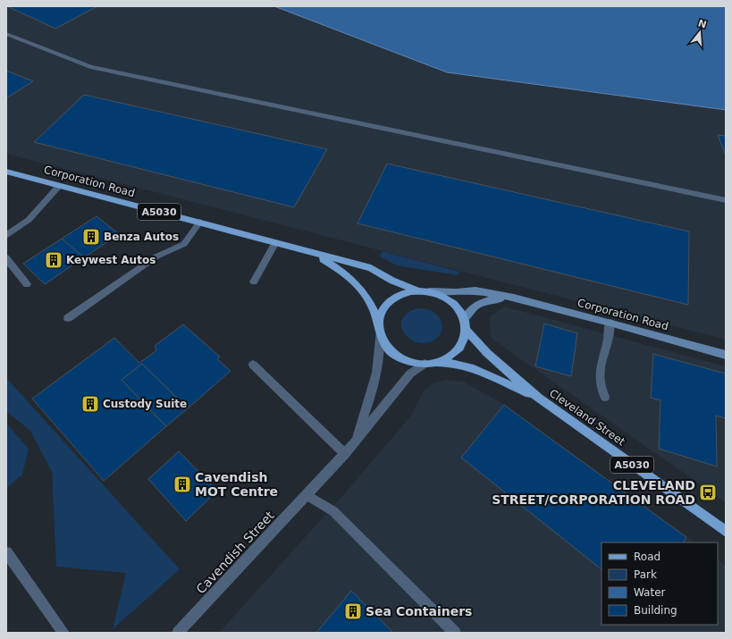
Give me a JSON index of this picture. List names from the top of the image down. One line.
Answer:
{"streets":{"main road":["Corporation Road","A5030","Cleveland Street"],"street":["Cavendish Street"]},"crossings":[["Corporation Road","Cleveland Street"],["Corporation Road","Cavendish Street"],["Cleveland Street","Cavendish Street"]],"places":{"building":["Benza Autos","Keywest Autos","Custody Suite","Cavendish MOT Centre","Sea Containers"],"bus stop":["CLEVELAND STREET/CORPORATION ROAD"]},"legend":["Road","Park","Water","Building"],"north":"top"}
